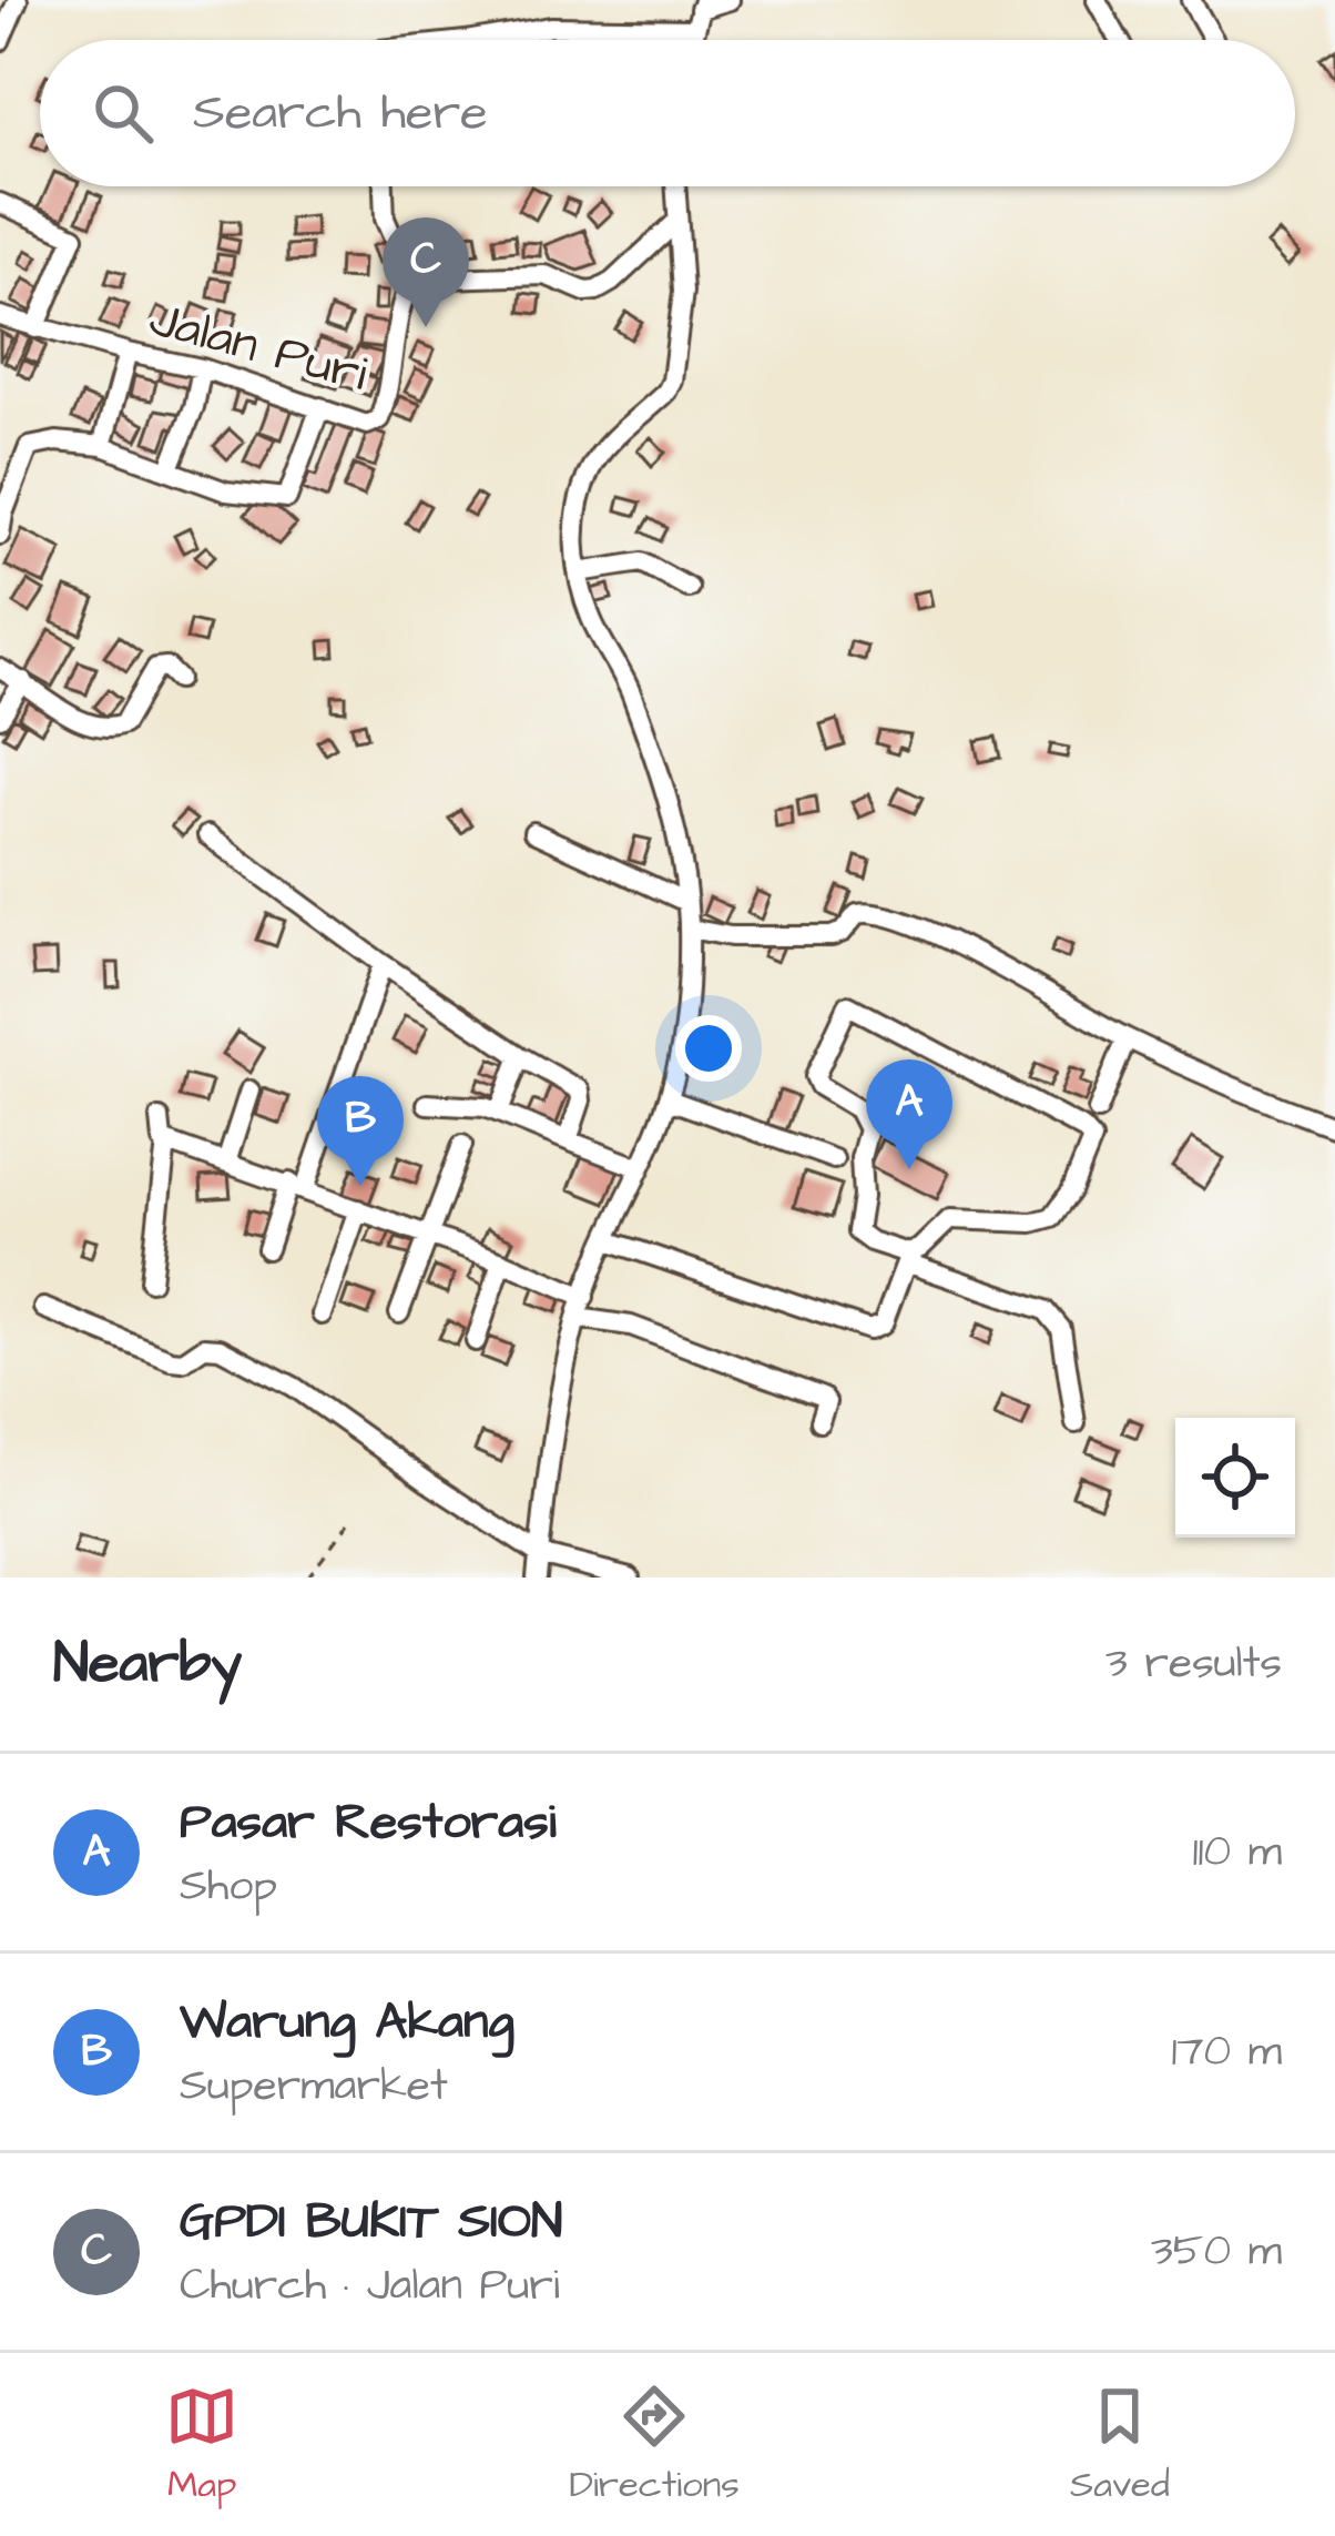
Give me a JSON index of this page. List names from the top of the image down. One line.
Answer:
{"streets":{"street":["Jalan Puri"]},"page":{"search":"Search here","pins":["C","A","B"],"heading":["Nearby","3 results"],"list":[{"mark":"A","name":"Pasar Restorasi","note":"Shop","value":"110 m"},{"mark":"B","name":"Warung Akang","note":"Supermarket","value":"170 m"},{"mark":"C","name":"GPDI BUKIT SION","note":"Church · Jalan Puri","value":"350 m"}],"nav":["Map","Directions","Saved"]}}
